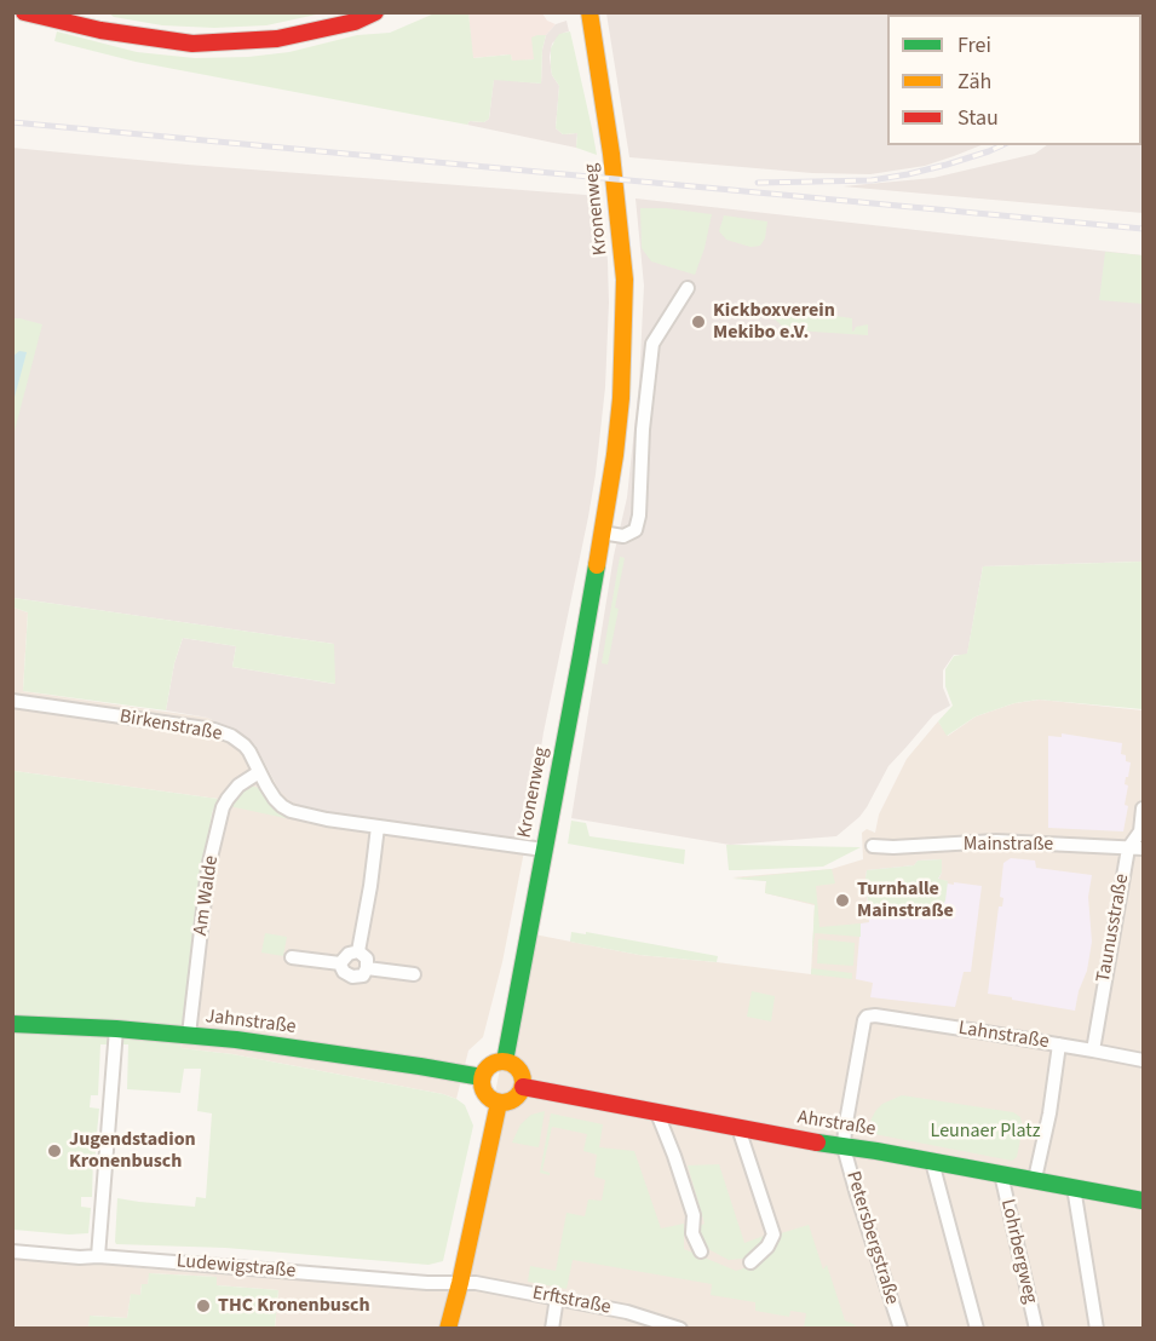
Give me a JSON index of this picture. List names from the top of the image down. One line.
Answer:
{"streets":{"street":["Kronenweg","Birkenstraße","Mainstraße","Am Walde","Taunusstraße","Jahnstraße","Lahnstraße","Ahrstraße","Petersbergstraße","Lohrbergweg","Ludewigstraße","Erftstraße"]},"crossings":[["Kronenweg","Birkenstraße"],["Kronenweg","Jahnstraße"],["Kronenweg","Ahrstraße"],["Birkenstraße","Am Walde"],["Mainstraße","Taunusstraße"],["Am Walde","Jahnstraße"],["Taunusstraße","Lahnstraße"],["Jahnstraße","Ahrstraße"],["Lahnstraße","Ahrstraße"],["Lahnstraße","Petersbergstraße"],["Ahrstraße","Petersbergstraße"],["Ahrstraße","Lohrbergweg"],["Ludewigstraße","Erftstraße"]],"parks":["Leunaer Platz"],"places":["Kickboxverein Mekibo e.V.","Turnhalle Mainstraße","Jugendstadion Kronenbusch","THC Kronenbusch"],"legend":["Frei","Zäh","Stau"]}
